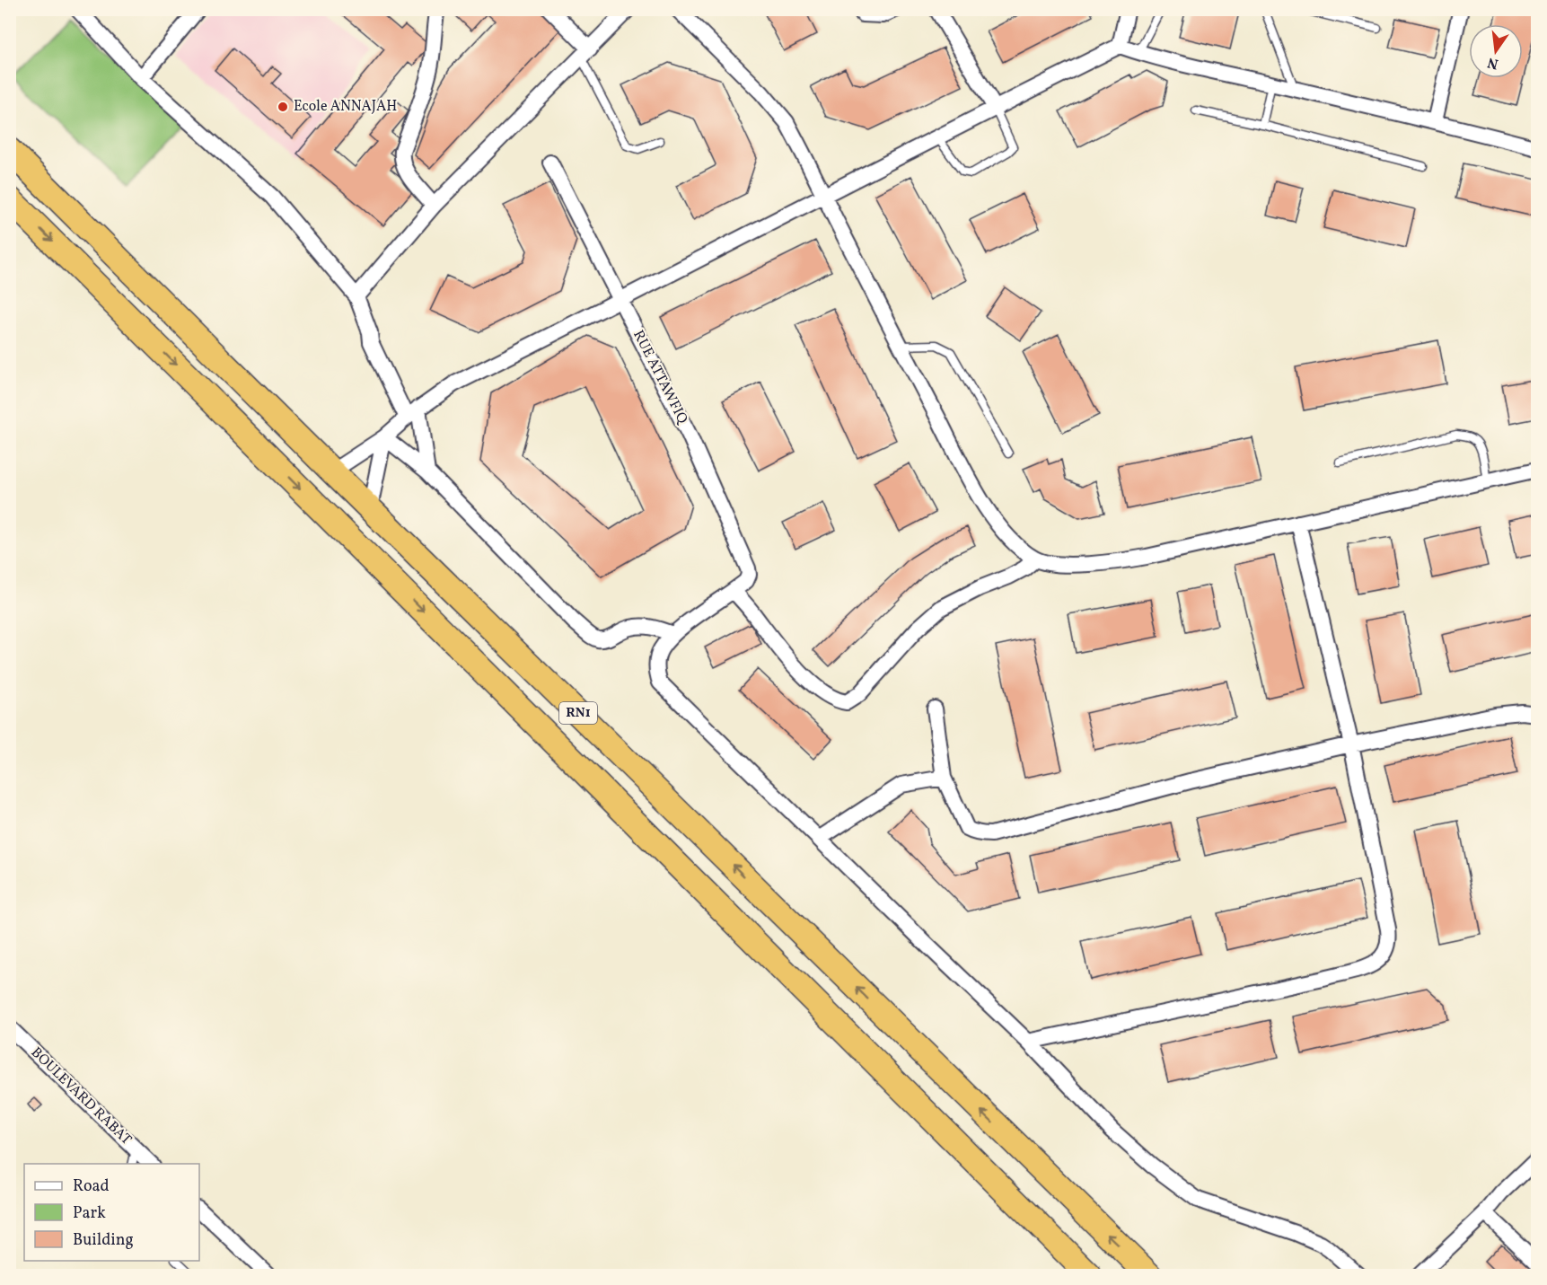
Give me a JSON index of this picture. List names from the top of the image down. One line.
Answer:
{"streets":{"highway":["RN1"],"street":["RUE ATTAWFIQ","BOULEVARD RABAT"]},"places":["Ecole ANNAJAH"],"legend":["Road","Park","Building"],"north":"bottom"}
